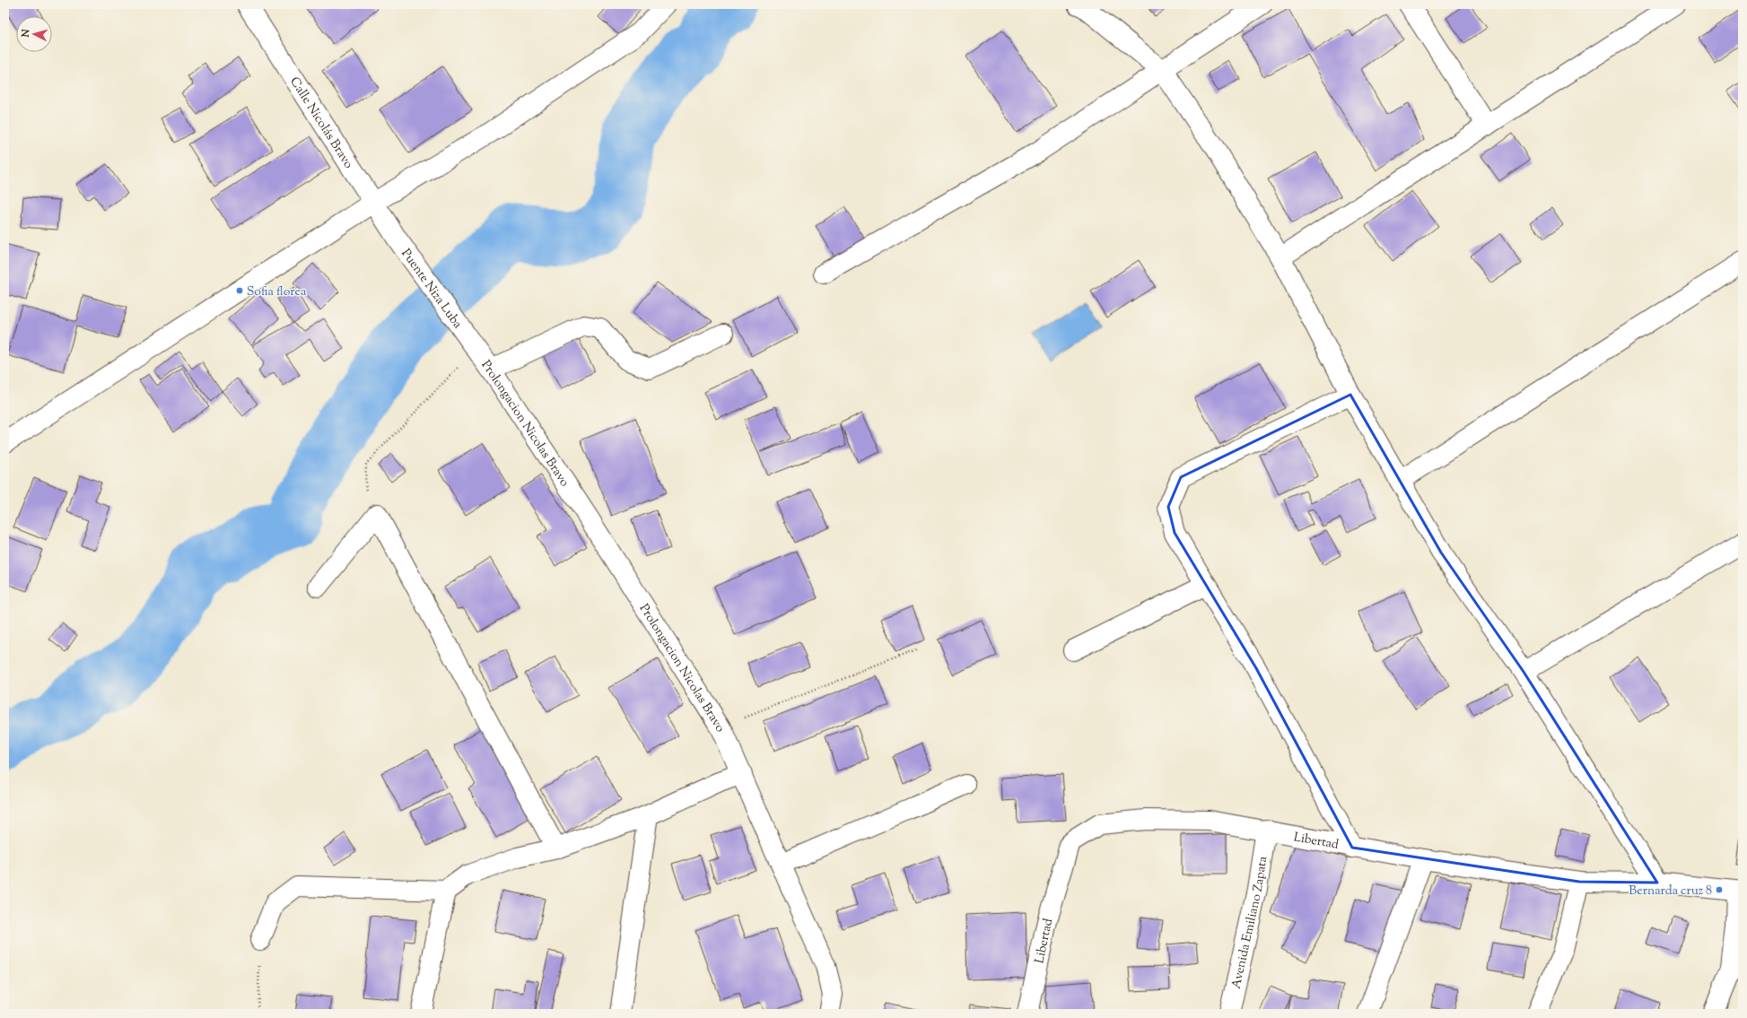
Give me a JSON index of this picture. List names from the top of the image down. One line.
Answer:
{"streets":{"street":["Calle Nicolás Bravo","Puente Niza Luba","Prolongacion Nicolas Bravo","Libertad","Avenida Emiliano Zapata"]},"crossings":[["Calle Nicolás Bravo","Puente Niza Luba"],["Puente Niza Luba","Prolongacion Nicolas Bravo"],["Libertad","Avenida Emiliano Zapata"]],"places":["Sofia florea","Bernarda cruz 8"],"north":"left"}
